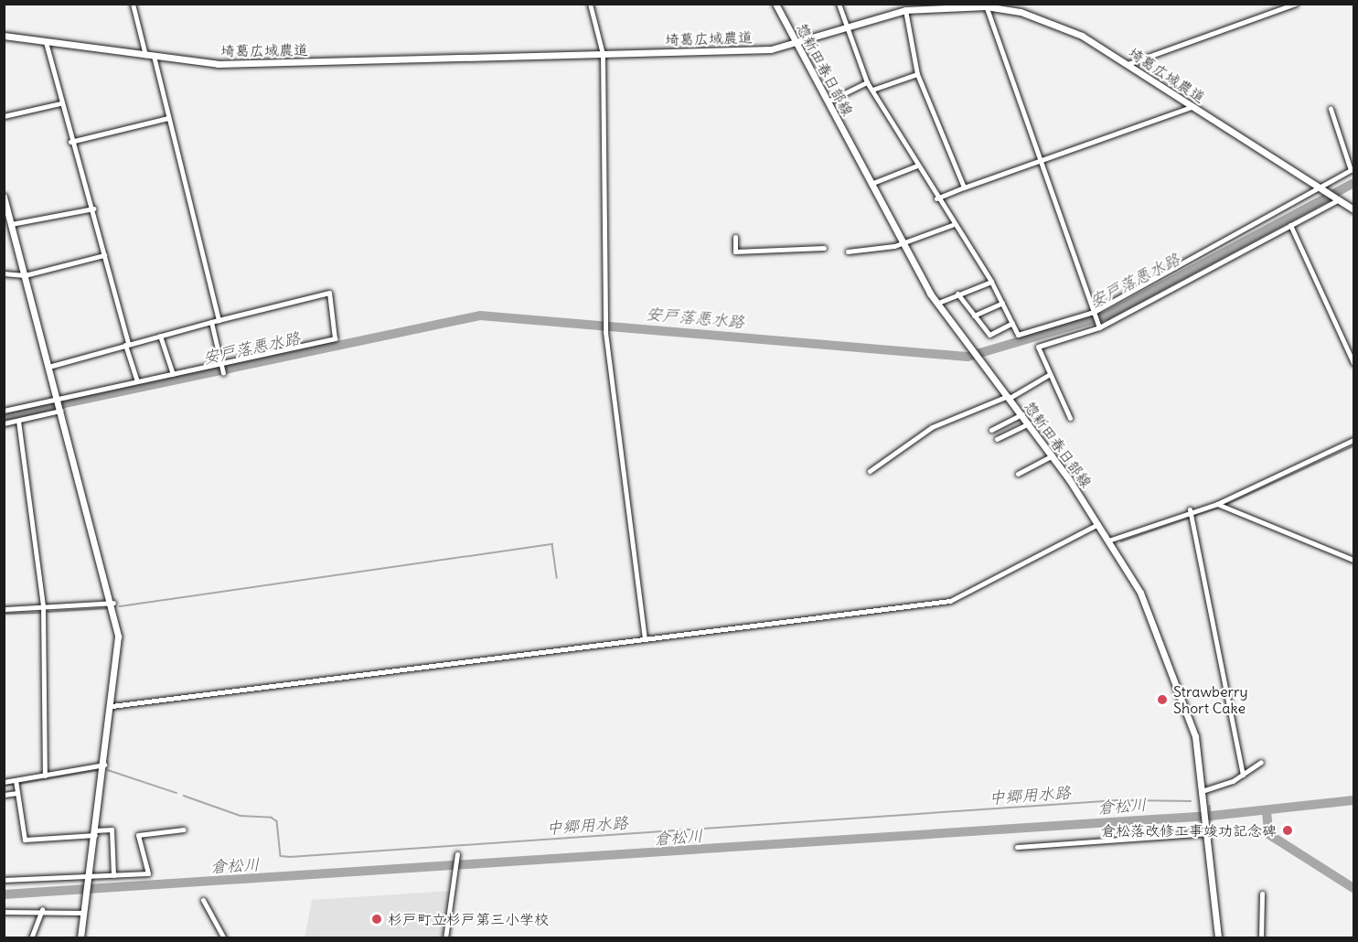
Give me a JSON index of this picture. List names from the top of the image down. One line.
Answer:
{"streets":{"street":["埼葛広域農道","惣新田春日部線"]},"crossings":[["埼葛広域農道","惣新田春日部線"]],"water":["安戸落悪水路","中郷用水路","倉松川"],"places":["Strawberry Short Cake","倉松落改修工事竣功記念碑","杉戸町立杉戸第三小学校"]}
